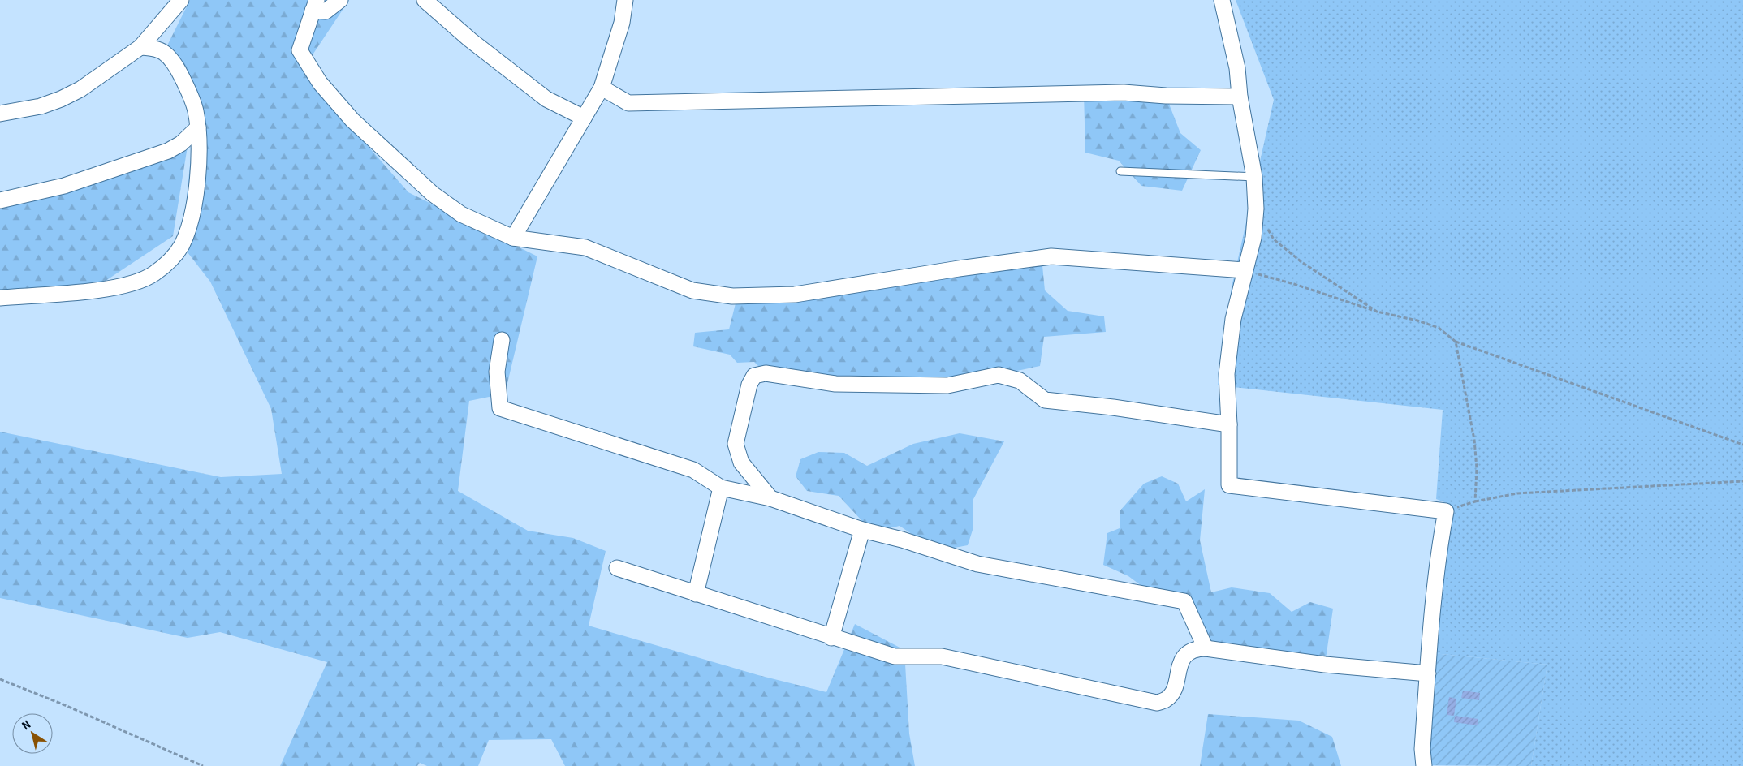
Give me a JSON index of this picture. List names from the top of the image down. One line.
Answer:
{"north":"top left"}
